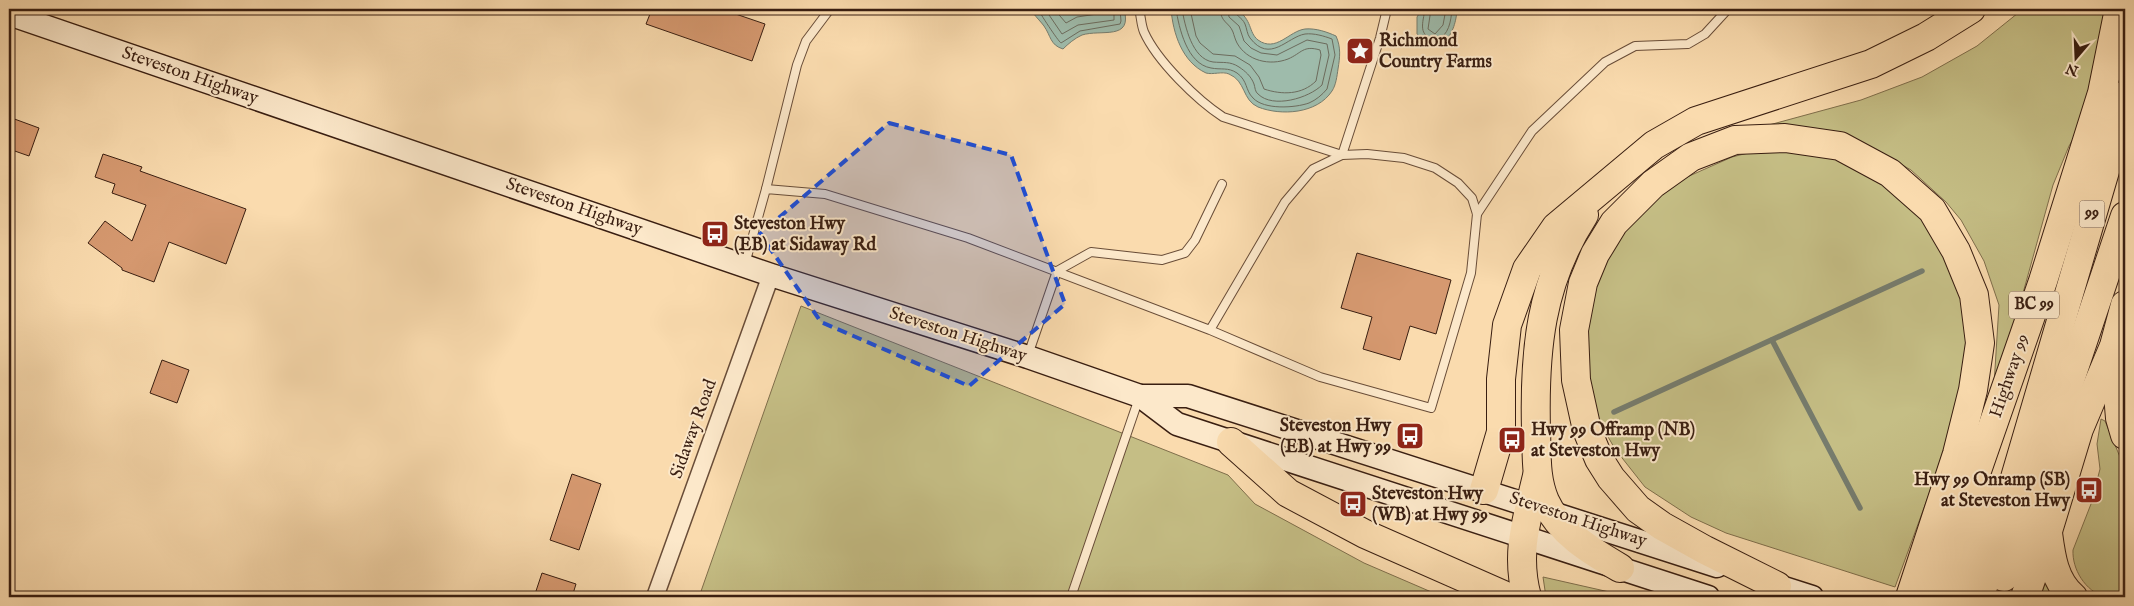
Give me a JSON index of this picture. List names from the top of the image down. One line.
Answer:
{"streets":{"highway":["99","BC 99","Highway 99"],"main road":["Steveston Highway"],"street":["Sidaway Road"]},"crossings":[["Steveston Highway","Sidaway Road"]],"places":{"place":["Richmond Country Farms"],"bus stop":["Steveston Hwy (EB) at Sidaway Rd","Steveston Hwy (EB) at Hwy 99","Hwy 99 Offramp (NB) at Steveston Hwy","Hwy 99 Onramp (SB) at Steveston Hwy","Steveston Hwy (WB) at Hwy 99"]},"north":"bottom"}
